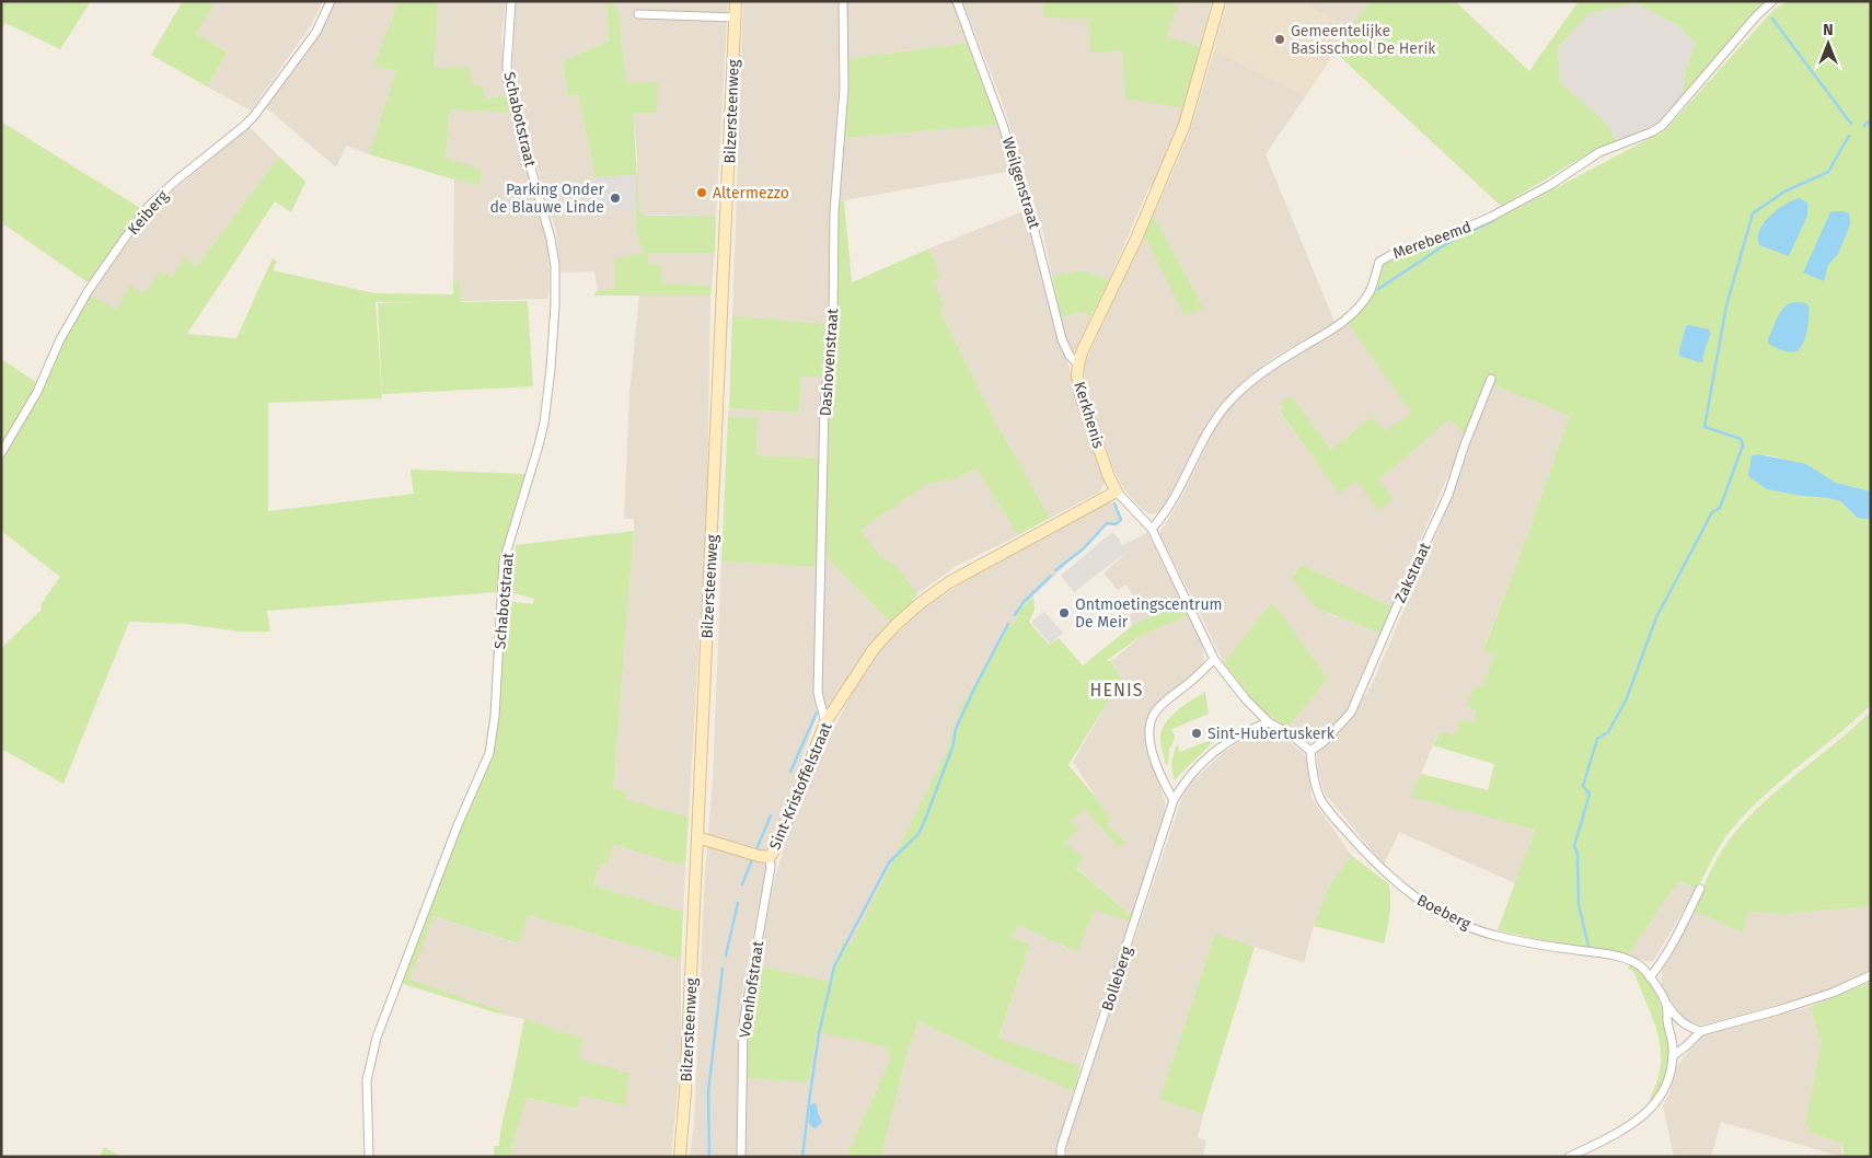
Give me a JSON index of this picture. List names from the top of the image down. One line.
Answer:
{"streets":{"main road":["Bilzersteenweg","Kerkhenis","Sint-Kristoffelstraat"],"street":["Schabotstraat","Weilgenstraat","Keiberg","Merebeemd","Dashovenstraat","Zakstraat","Boeberg","Bolleberg","Voenhofstraat"]},"crossings":[["Bilzersteenweg","Sint-Kristoffelstraat"],["Weilgenstraat","Kerkhenis"],["Merebeemd","Kerkhenis"],["Dashovenstraat","Sint-Kristoffelstraat"],["Kerkhenis","Zakstraat"],["Kerkhenis","Sint-Kristoffelstraat"],["Kerkhenis","Boeberg"],["Kerkhenis","Bolleberg"],["Zakstraat","Boeberg"],["Sint-Kristoffelstraat","Voenhofstraat"]],"districts":["HENIS"],"places":["Gemeentelijke Basisschool De Herik","Altermezzo","Parking Onder de Blauwe Linde","Ontmoetingscentrum De Meir","Sint-Hubertuskerk"],"north":"top"}
